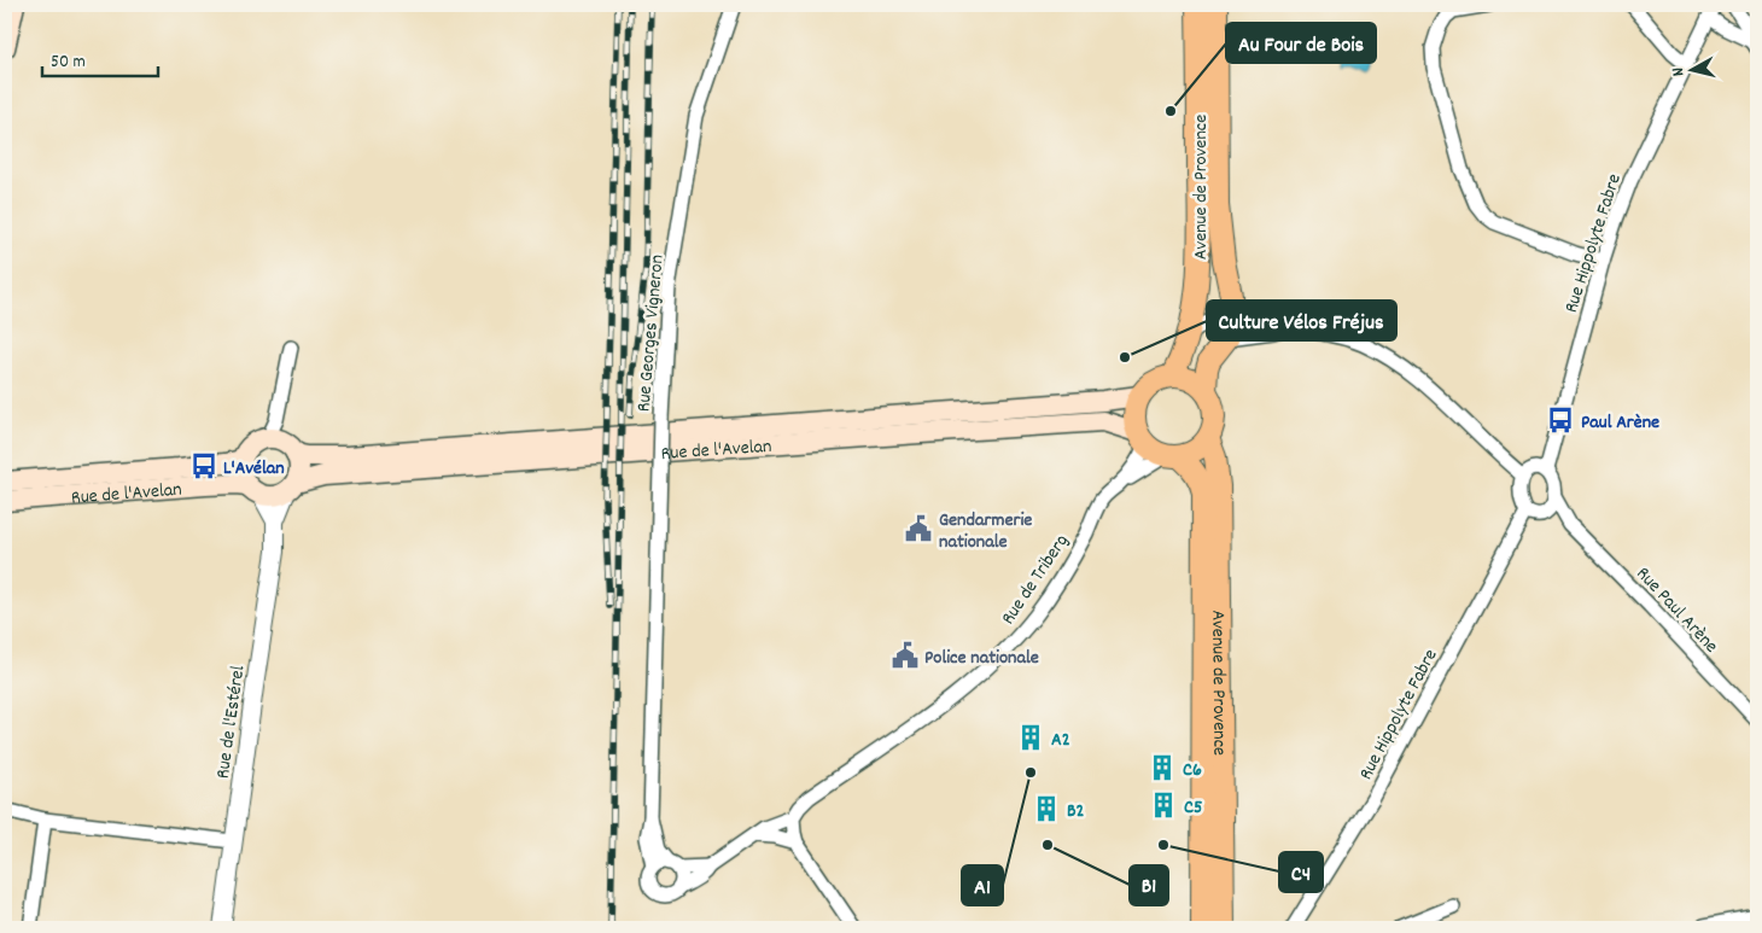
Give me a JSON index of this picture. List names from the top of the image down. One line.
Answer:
{"streets":{"main road":["Avenue de Provence","Rue de l'Avelan"],"street":["Rue Hippolyte Fabre","Rue Georges Vigneron","Rue de Triberg","Rue Paul Arène","Rue de l'Estérel"]},"crossings":[["Avenue de Provence","Rue de l'Avelan"],["Avenue de Provence","Rue de Triberg"],["Rue Hippolyte Fabre","Rue Paul Arène"],["Rue Georges Vigneron","Rue de Triberg"],["Rue de l'Avelan","Rue de Triberg"],["Rue de l'Avelan","Rue de l'Estérel"]],"places":{"other":["Au Four de Bois","Culture Vélos Fréjus","A1","B1","C4"],"bus stop":["Paul Arène","L'Avélan"],"public building":["Gendarmerie nationale","Police nationale"],"building":["A2","C6","C5","B2"]},"scale_bar":"50 m","north":"left"}
